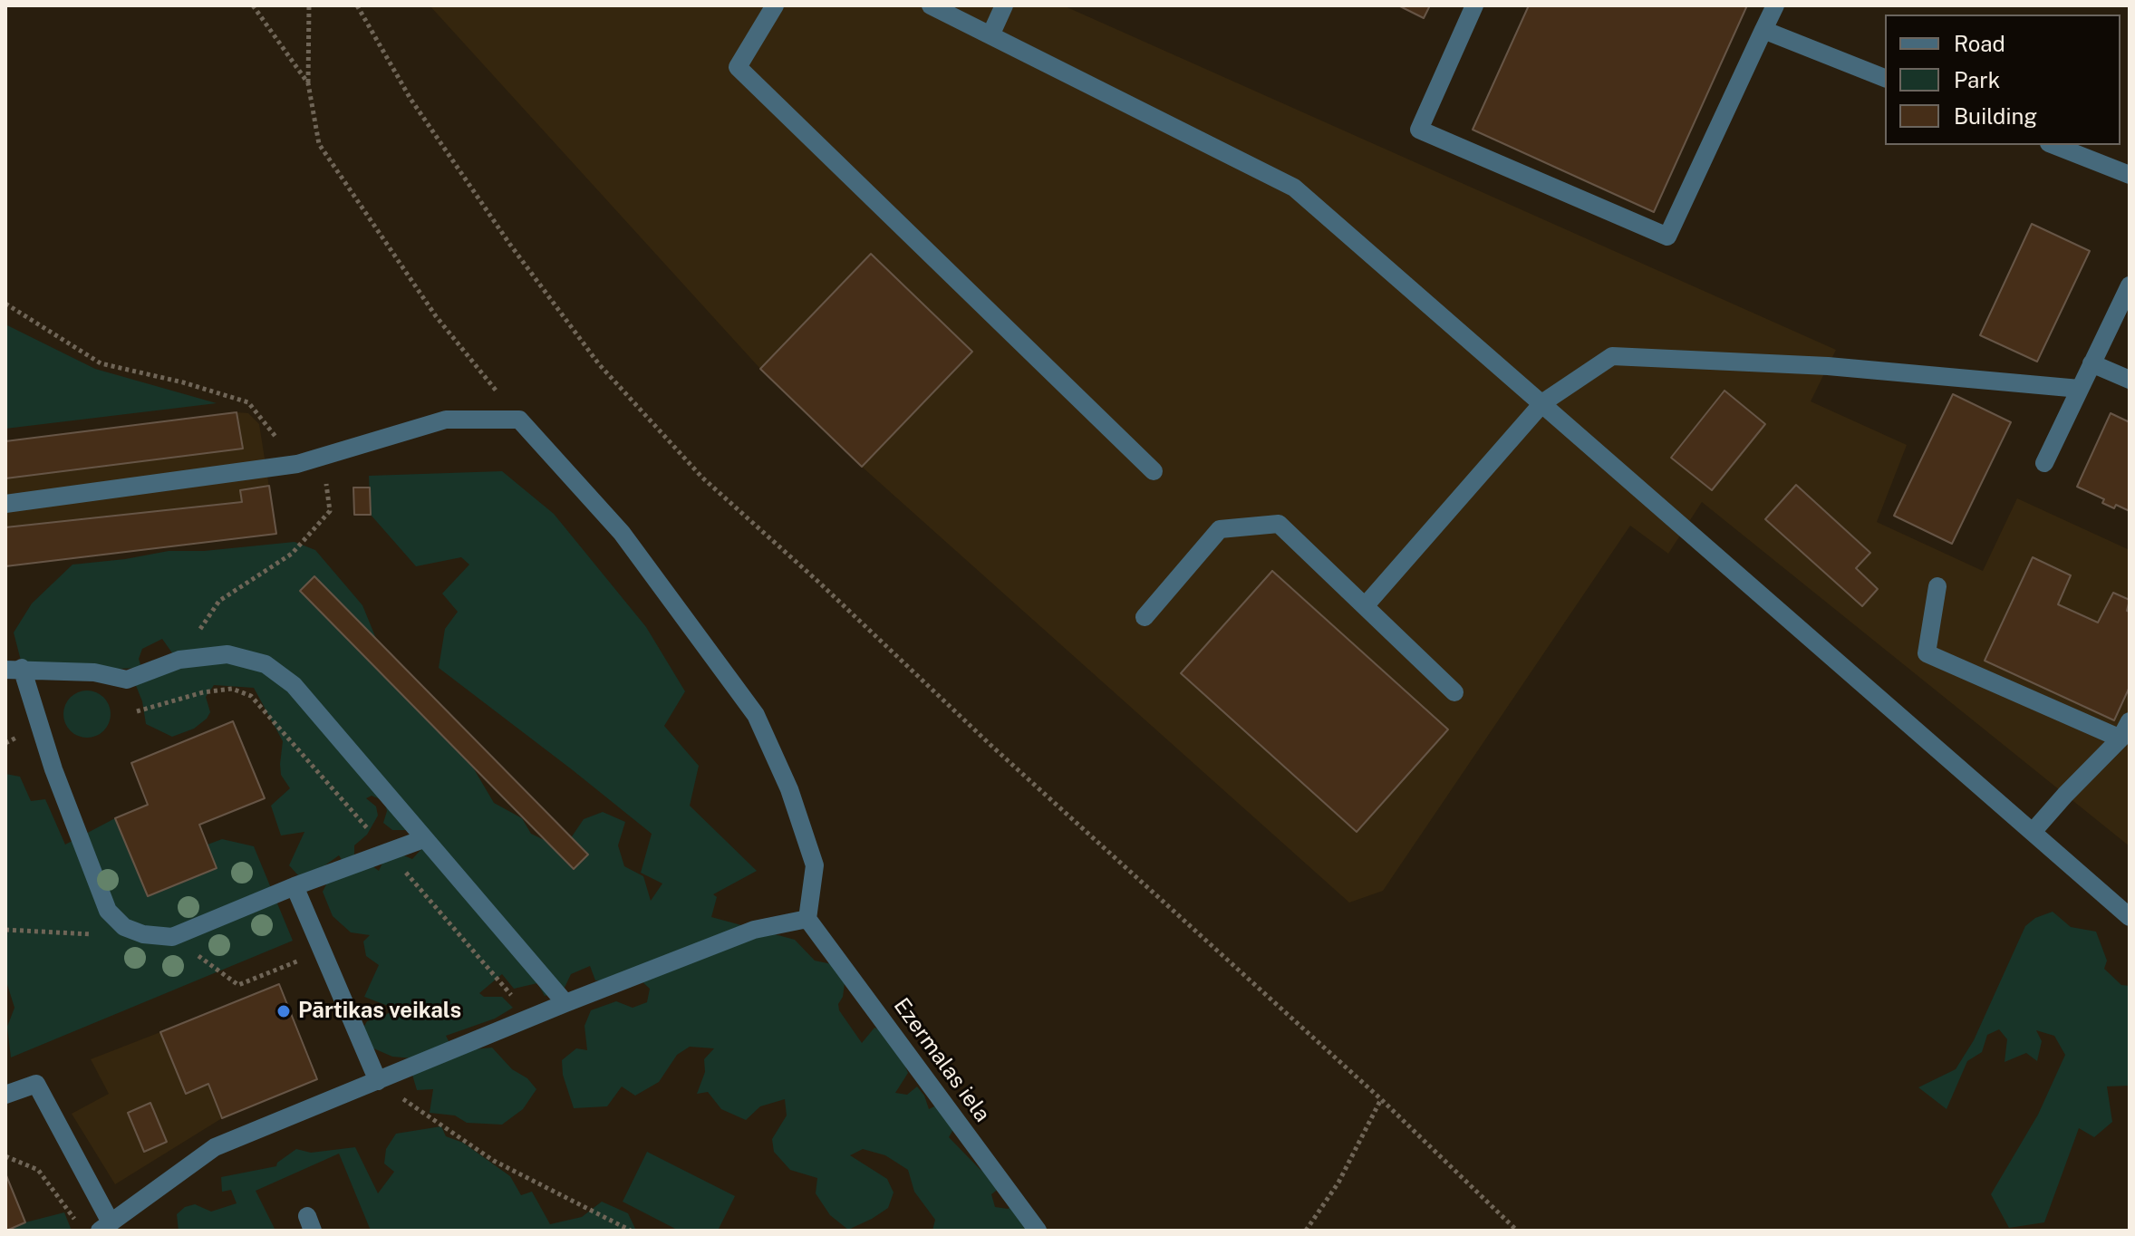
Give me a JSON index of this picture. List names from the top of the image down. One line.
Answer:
{"streets":{"street":["Ezermalas iela"]},"places":["Pārtikas veikals"],"legend":["Road","Park","Building"]}
